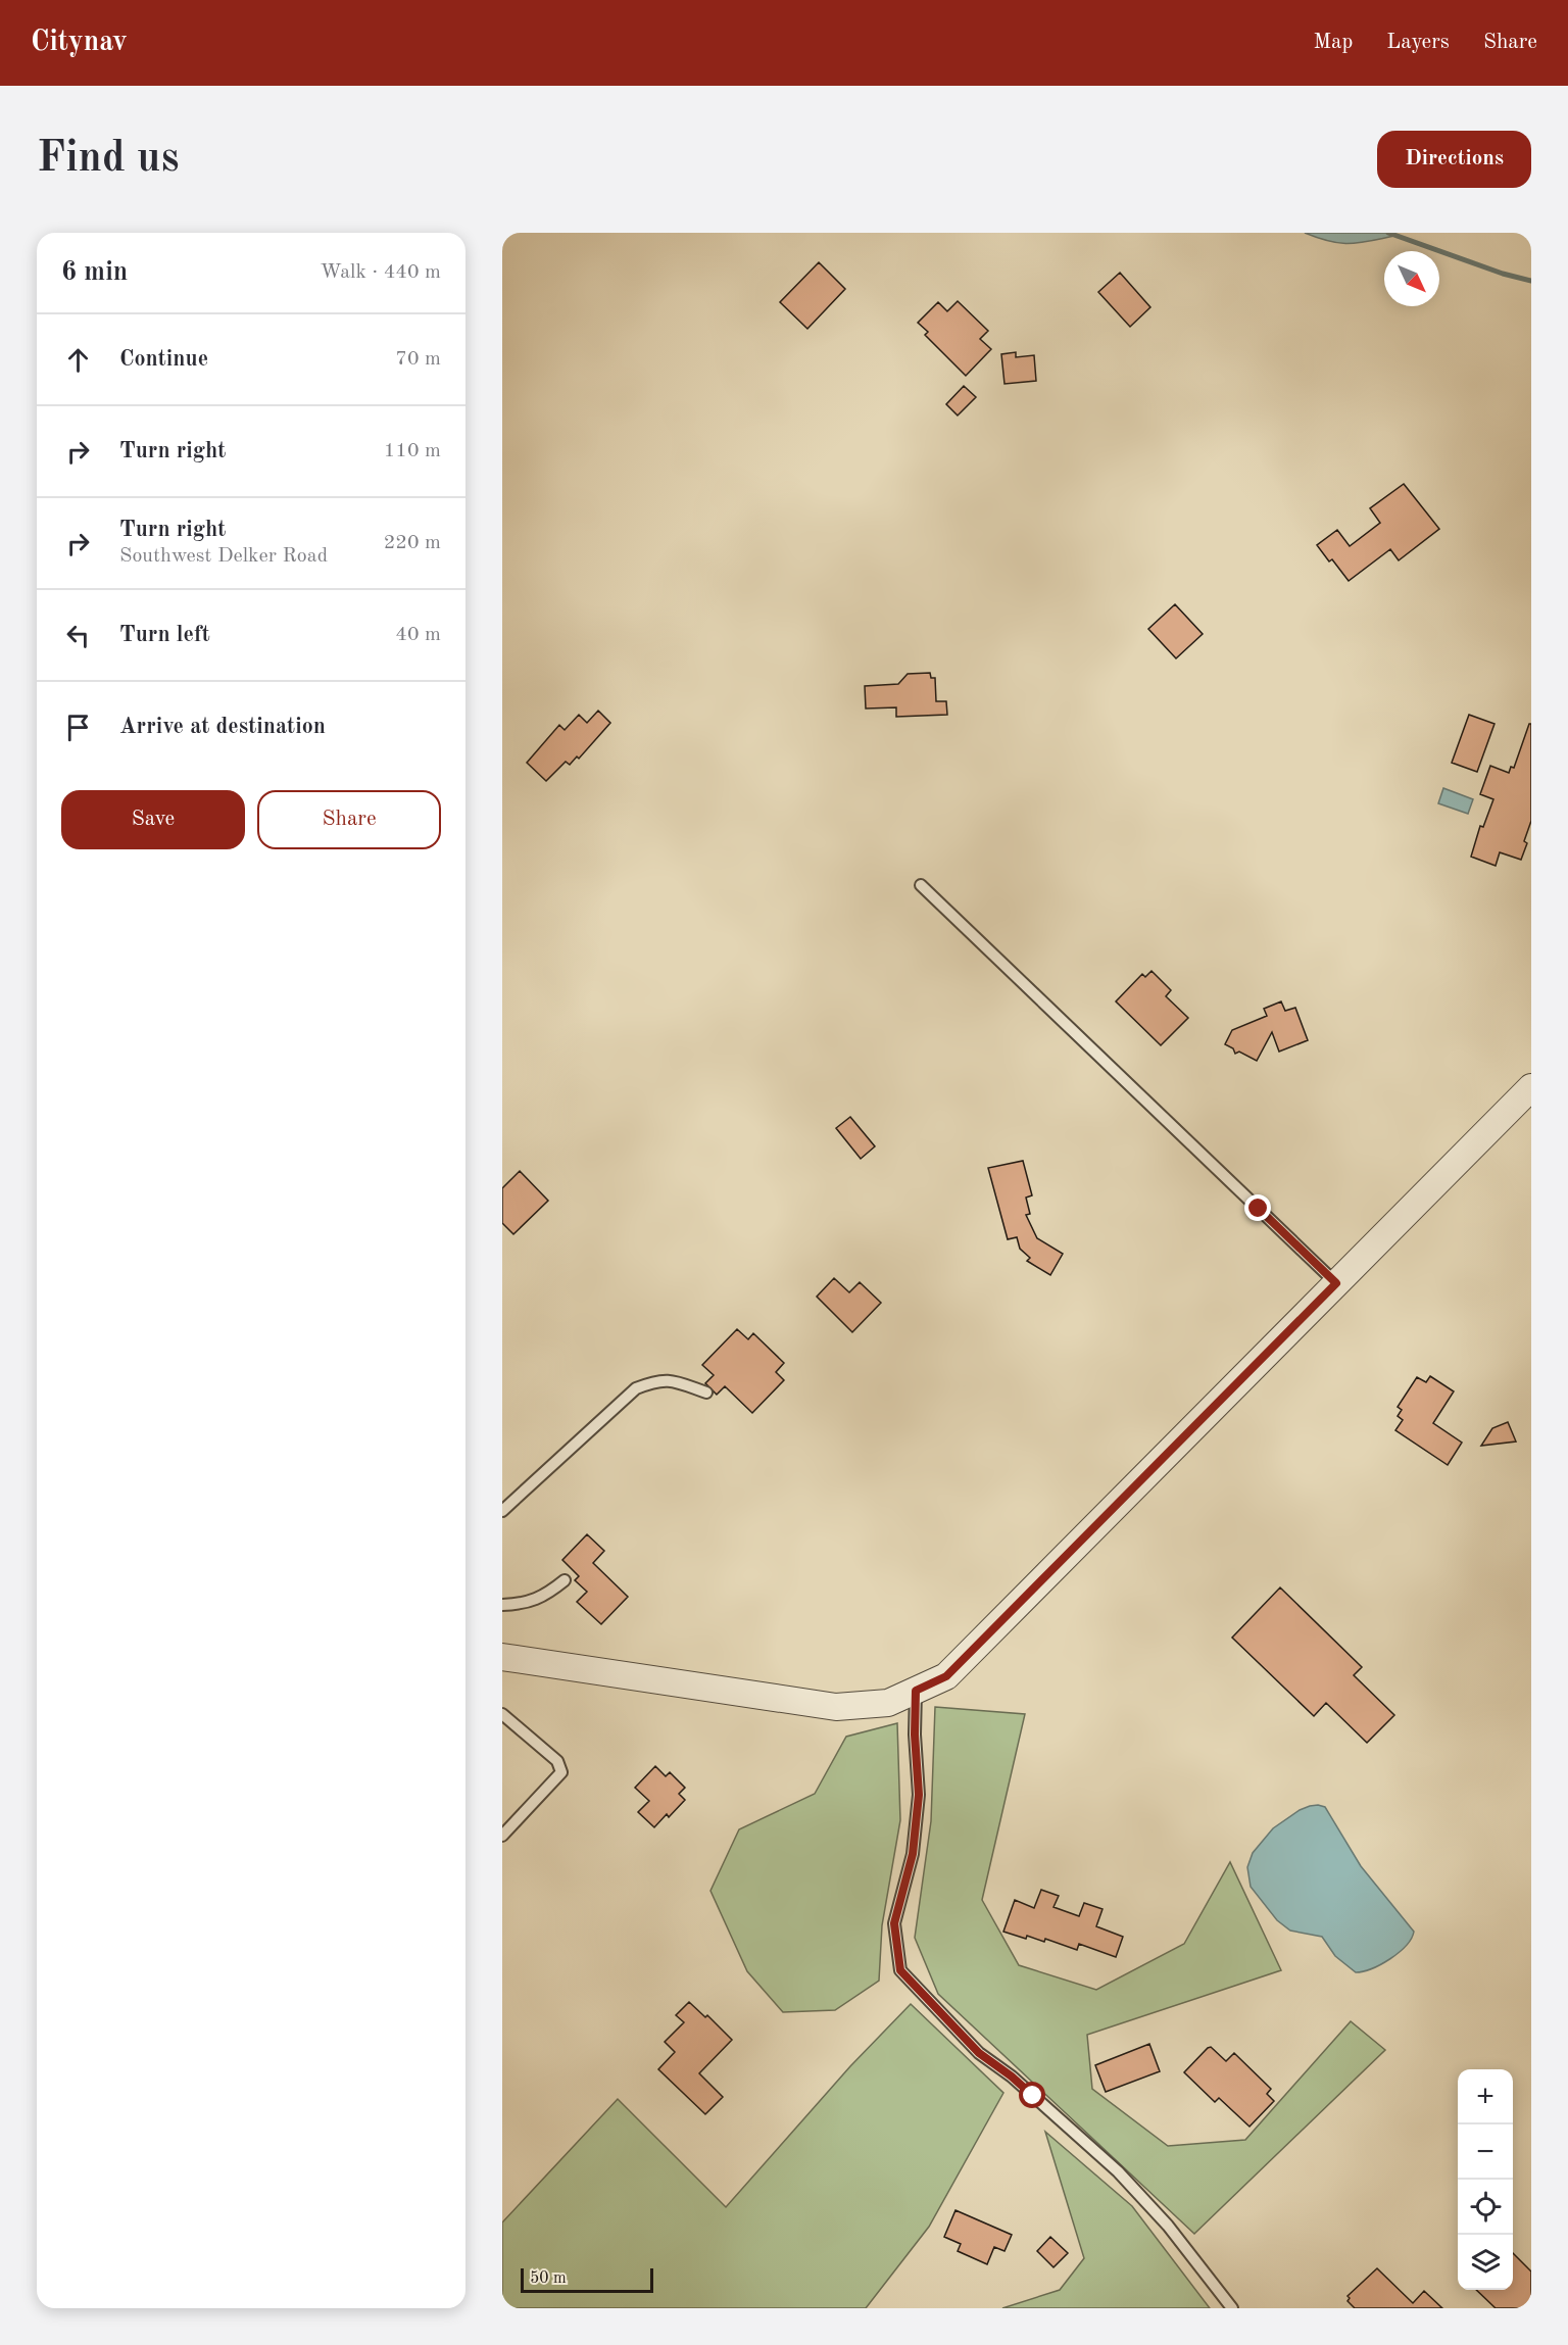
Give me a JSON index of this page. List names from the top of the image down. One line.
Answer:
{"scale_bar":"50 m","north":"bottom right","page":{"header":"Citynav","nav":["Map","Layers","Share"],"buttons":["Directions",["Save","Share"]],"title":"Find us","heading":["6 min","Walk · 440 m"],"list":[["Continue","70 m"],["Turn right","110 m"],["Turn right","Southwest Delker Road","220 m"],["Turn left","40 m"],"Arrive at destination"],"map_buttons":["+","−"],"scale":"50 m"}}
